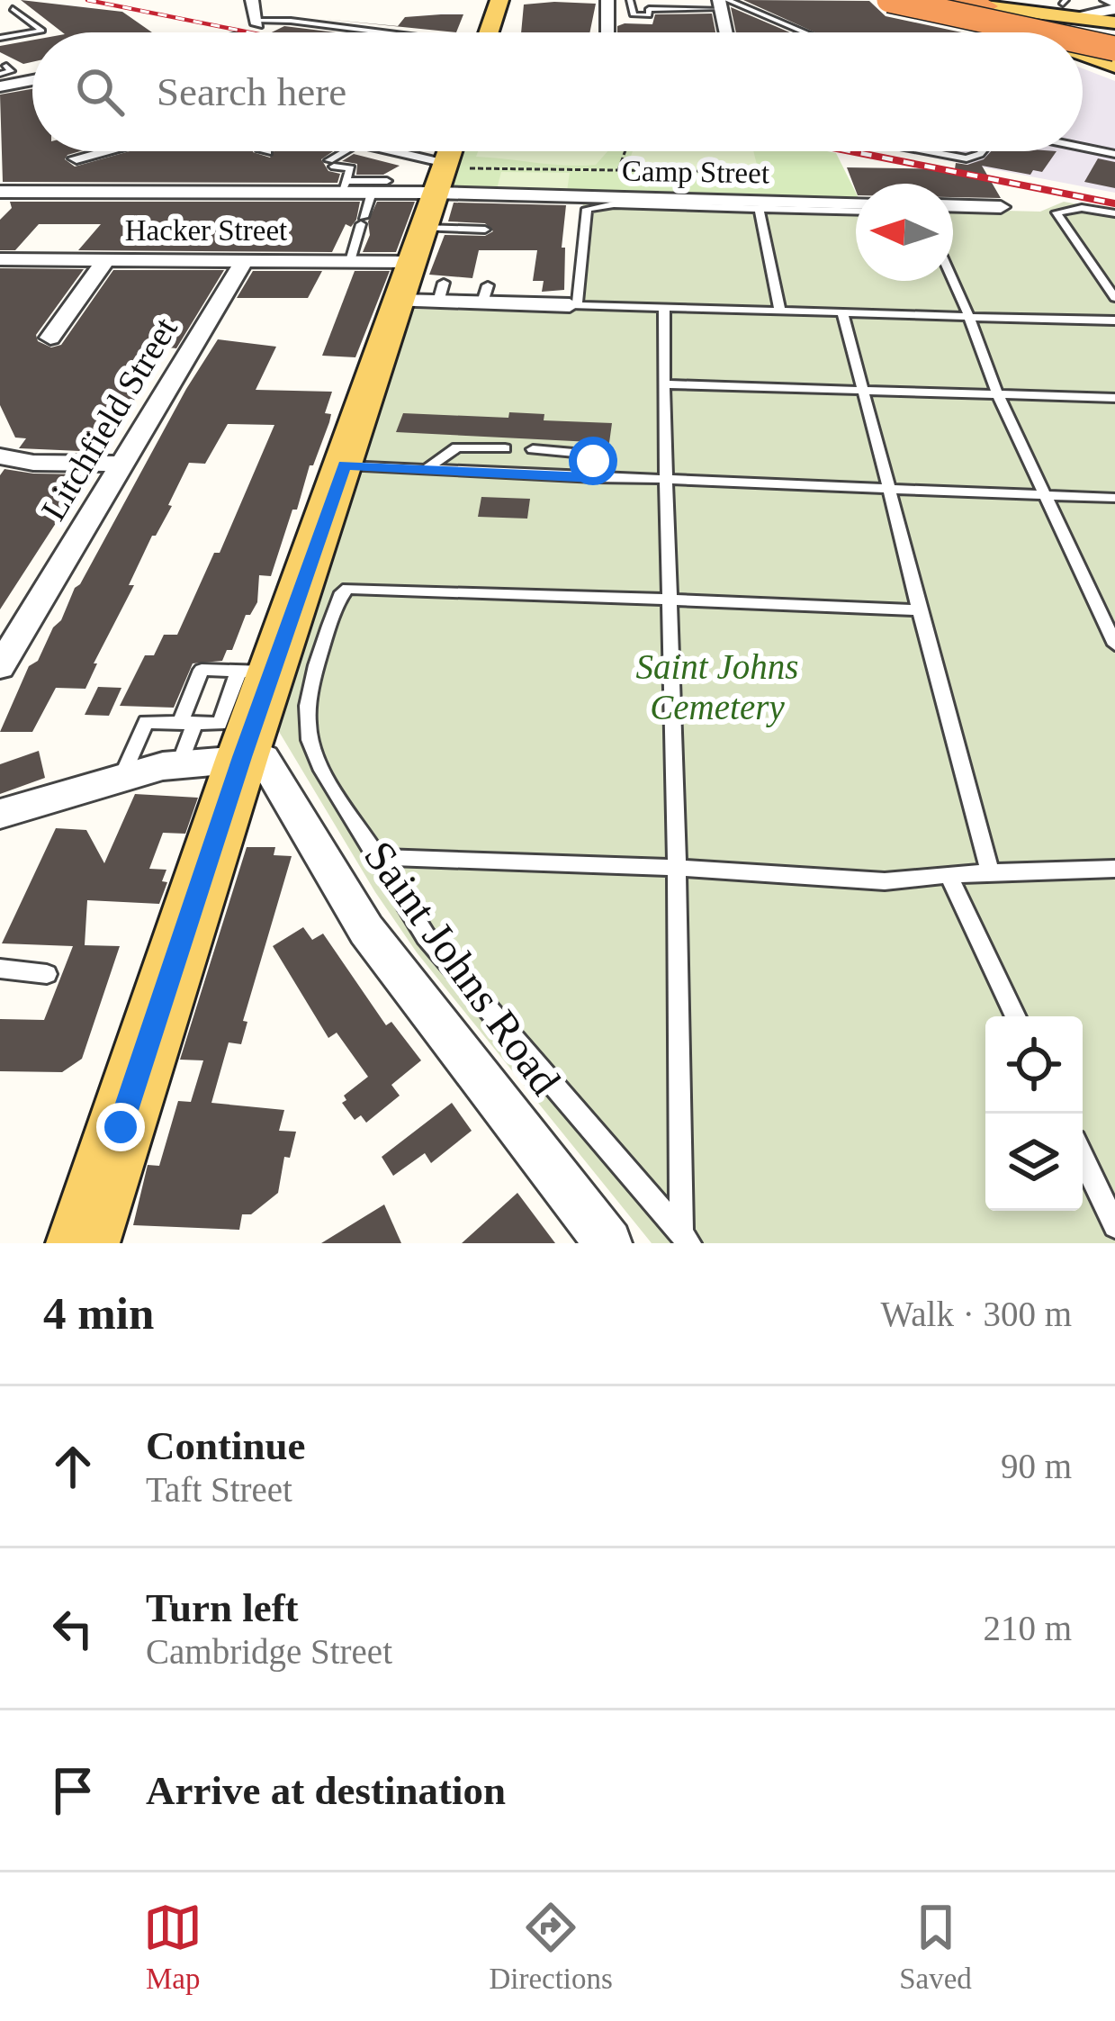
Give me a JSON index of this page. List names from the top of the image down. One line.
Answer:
{"streets":{"street":["Camp Street","Hacker Street","Litchfield Street","Saint Johns Road"]},"crossings":[["Camp Street","Hacker Street"],["Hacker Street","Litchfield Street"]],"parks":["Saint Johns Cemetery"],"north":"left","page":{"search":"Search here","heading":["4 min","Walk · 300 m"],"list":[["Continue","Taft Street","90 m"],["Turn left","Cambridge Street","210 m"],"Arrive at destination"],"nav":["Map","Directions","Saved"]}}
